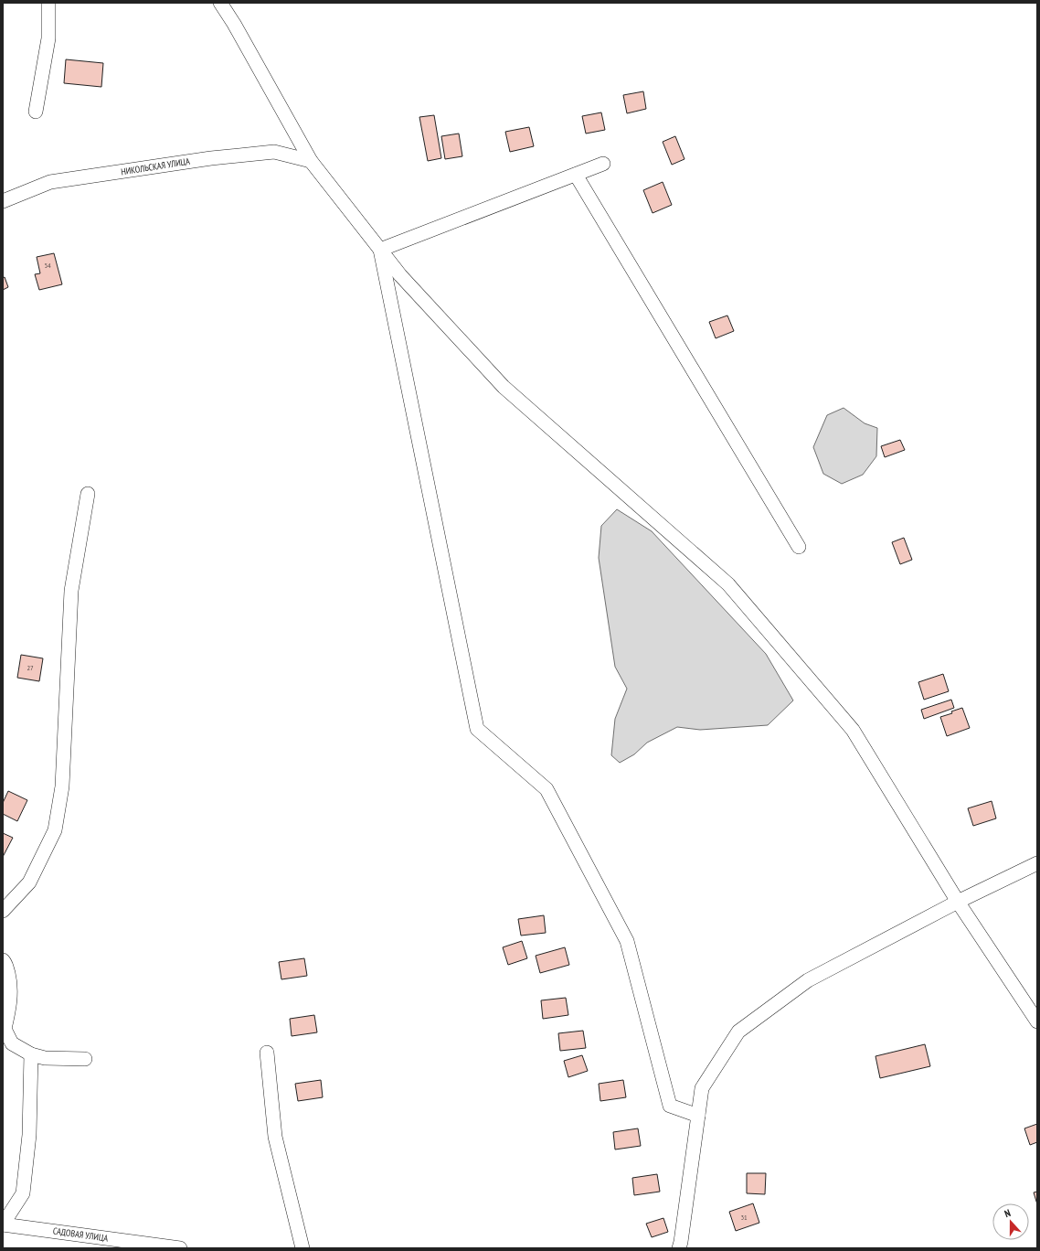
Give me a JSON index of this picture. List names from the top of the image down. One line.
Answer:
{"streets":{"street":["НИКОЛЬСКАЯ УЛИЦА","САДОВАЯ УЛИЦА"]},"house_numbers":["54","27","31"],"north":"top"}
